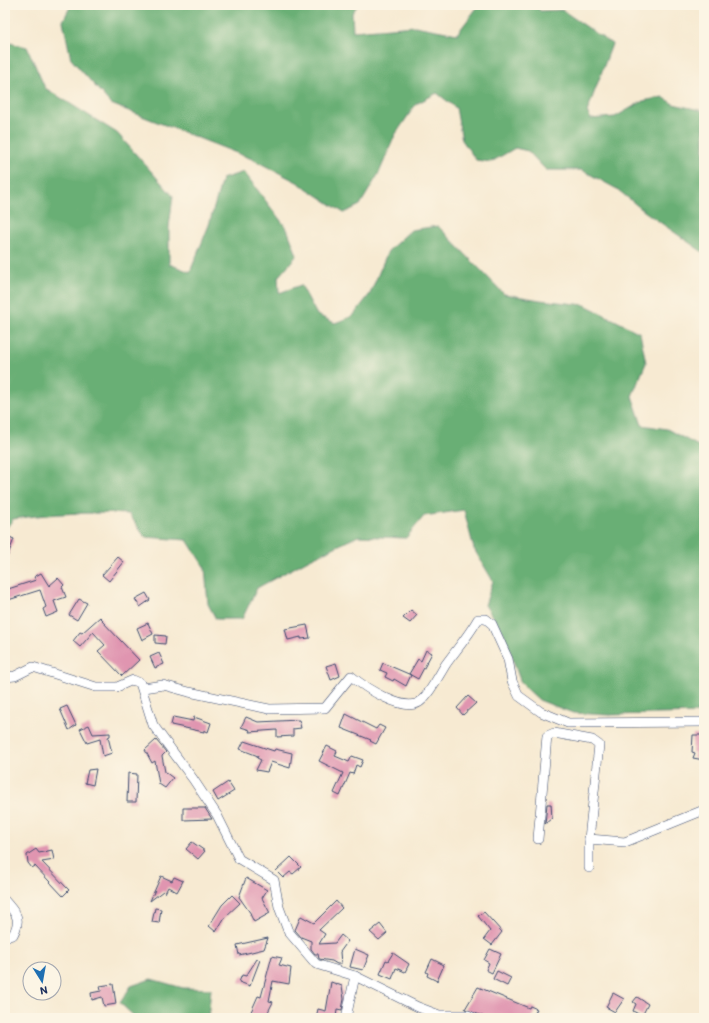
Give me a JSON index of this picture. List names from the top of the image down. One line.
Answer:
{"north":"bottom"}
